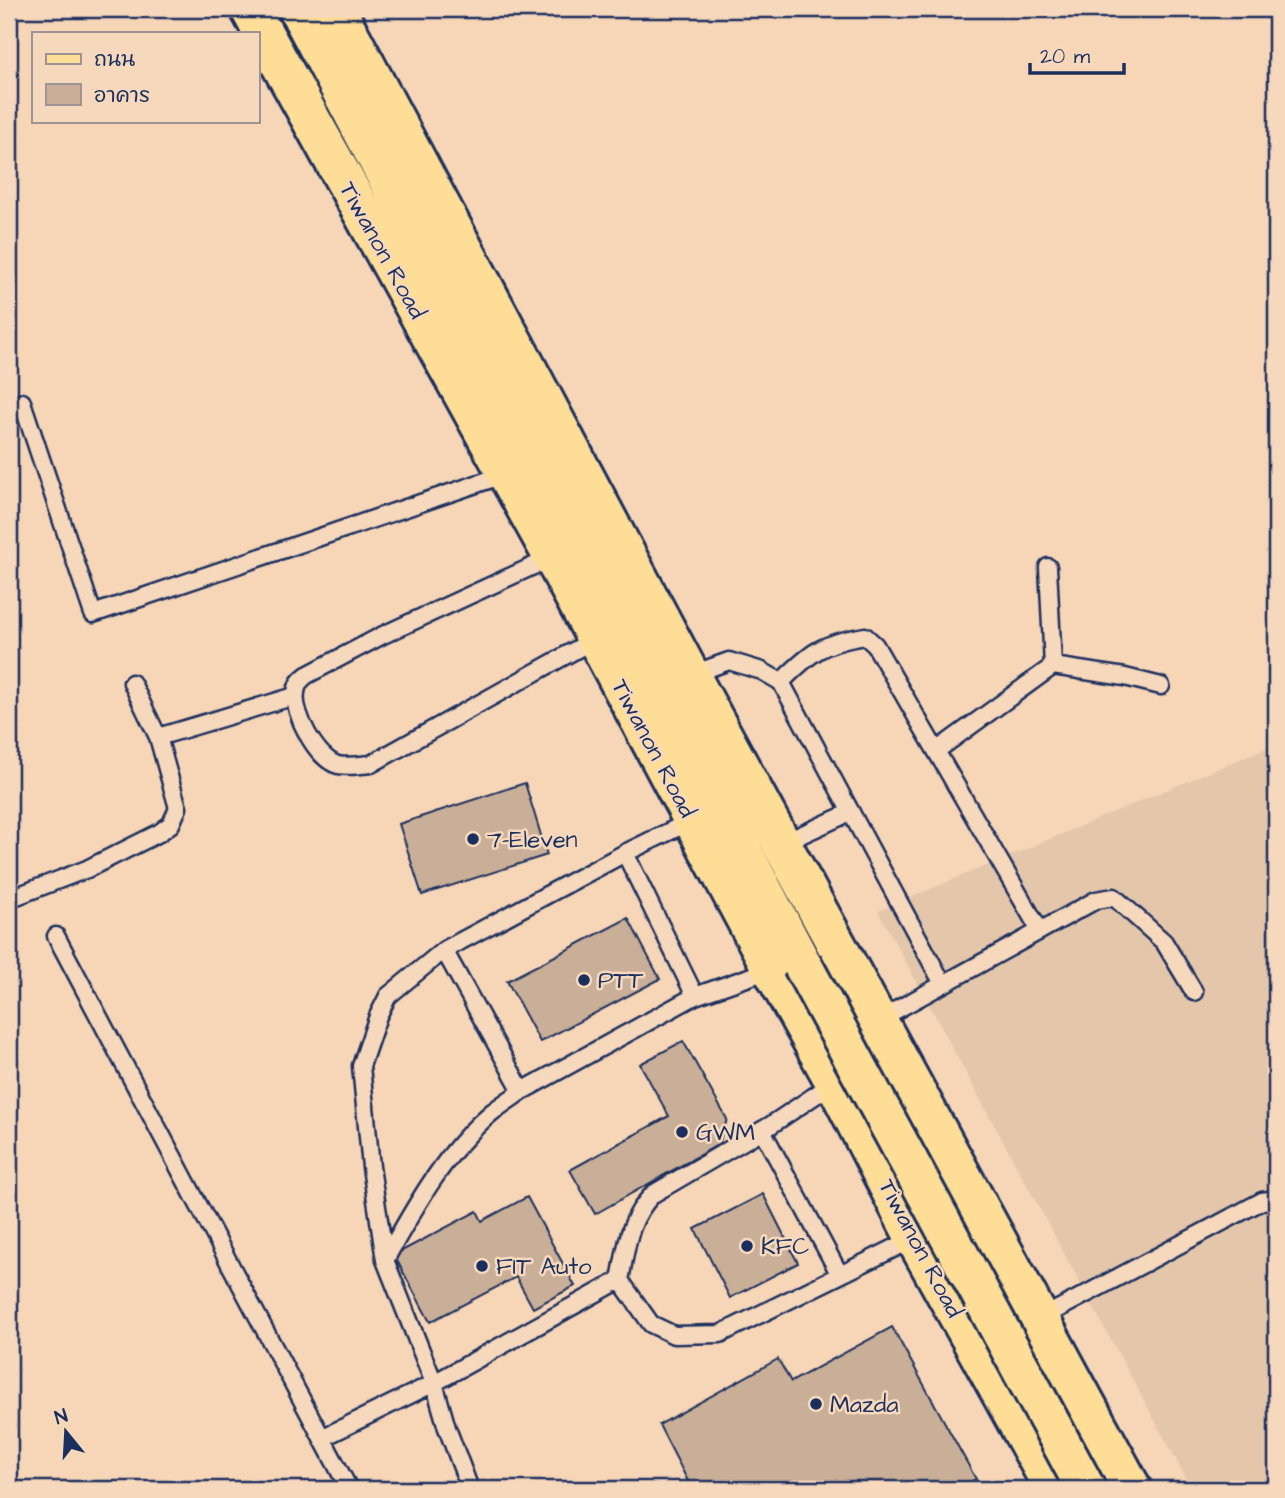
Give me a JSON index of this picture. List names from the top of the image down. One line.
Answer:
{"streets":{"main road":["Tiwanon Road"]},"places":["7-Eleven","PTT","GWM","KFC","FIT Auto","Mazda"],"legend":["ถนน","อาคาร"],"scale_bar":"20 m","north":"top"}
